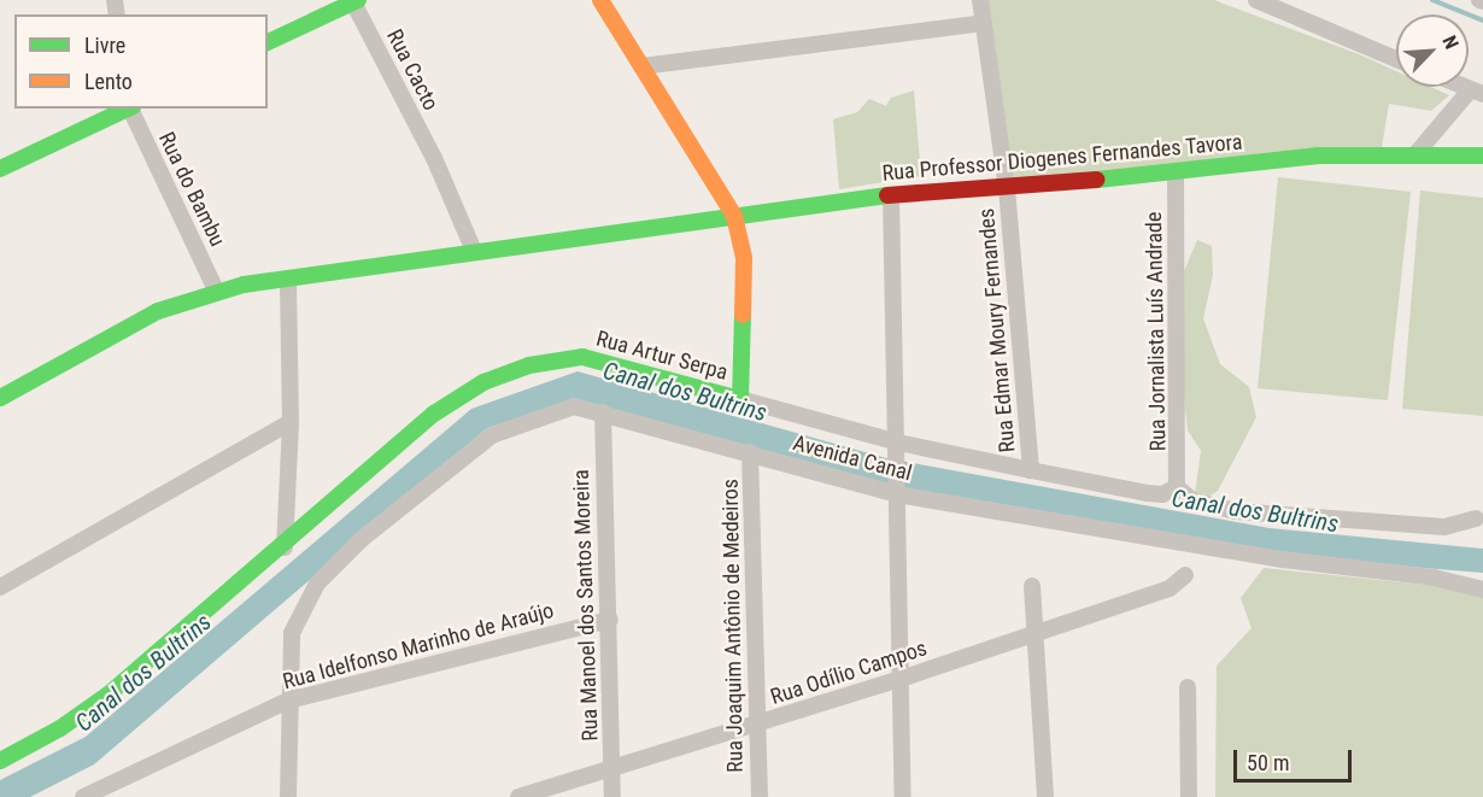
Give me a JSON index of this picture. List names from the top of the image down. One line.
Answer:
{"streets":{"street":["Rua Cacto","Rua Professor Diogenes Fernandes Tavora","Rua do Bambu","Rua Edmar Moury Fernandes","Rua Jornalista Luís Andrade","Rua Artur Serpa","Avenida Canal","Rua Manoel dos Santos Moreira","Rua Joaquim Antônio de Medeiros","Rua Idelfonso Marinho de Araújo","Rua Odílio Campos"]},"crossings":[["Rua Cacto","Rua Professor Diogenes Fernandes Tavora"],["Rua Professor Diogenes Fernandes Tavora","Rua do Bambu"],["Rua Professor Diogenes Fernandes Tavora","Rua Edmar Moury Fernandes"],["Rua Professor Diogenes Fernandes Tavora","Rua Jornalista Luís Andrade"],["Rua Edmar Moury Fernandes","Rua Artur Serpa"],["Rua Jornalista Luís Andrade","Rua Artur Serpa"],["Avenida Canal","Rua Manoel dos Santos Moreira"],["Avenida Canal","Rua Joaquim Antônio de Medeiros"],["Avenida Canal","Rua Idelfonso Marinho de Araújo"],["Rua Manoel dos Santos Moreira","Rua Idelfonso Marinho de Araújo"],["Rua Manoel dos Santos Moreira","Rua Odílio Campos"],["Rua Joaquim Antônio de Medeiros","Rua Odílio Campos"]],"water":["Canal dos Bultrins"],"legend":["Livre","Lento"],"scale_bar":"50 m","north":"top right"}
